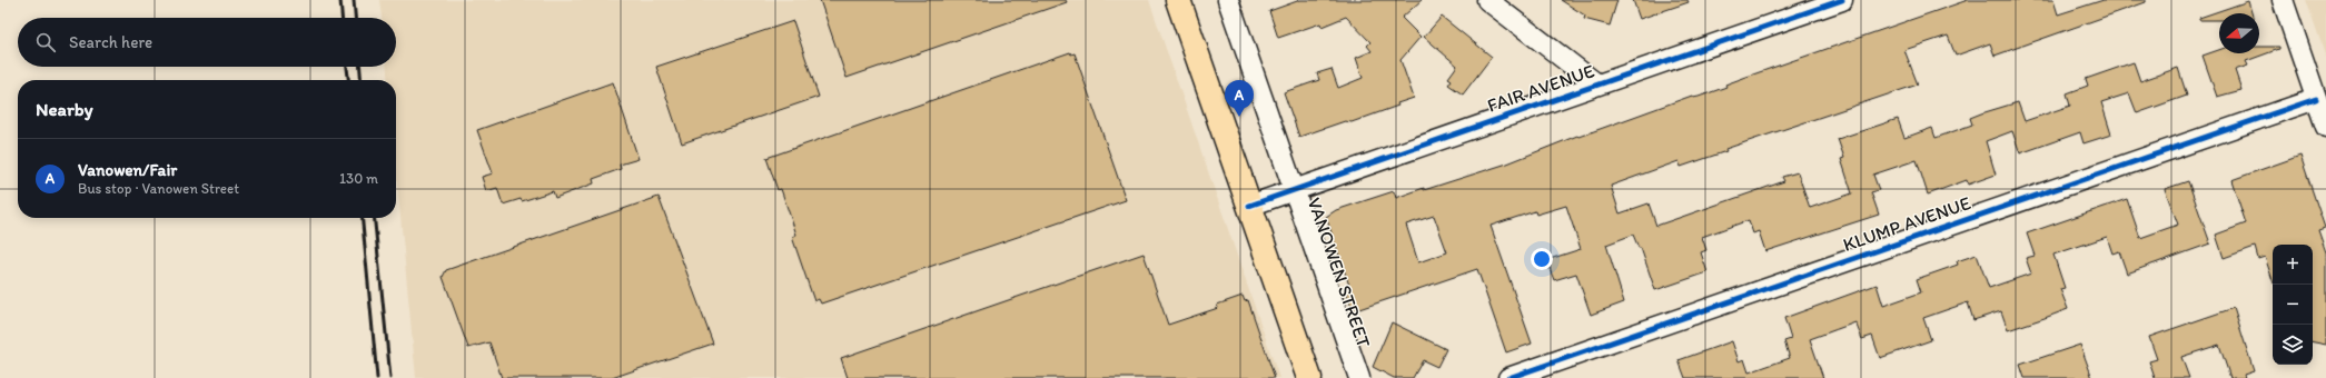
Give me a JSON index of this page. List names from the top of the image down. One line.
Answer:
{"streets":{"street":["FAIR AVENUE","KLUMP AVENUE","VANOWEN STREET"]},"crossings":[["FAIR AVENUE","VANOWEN STREET"]],"north":"left","page":{"search":"Search here","pins":"A","heading":"Nearby","list":[{"mark":"A","name":"Vanowen/Fair","note":"Bus stop · Vanowen Street","value":"130 m"}],"map_buttons":["+","−"]}}
